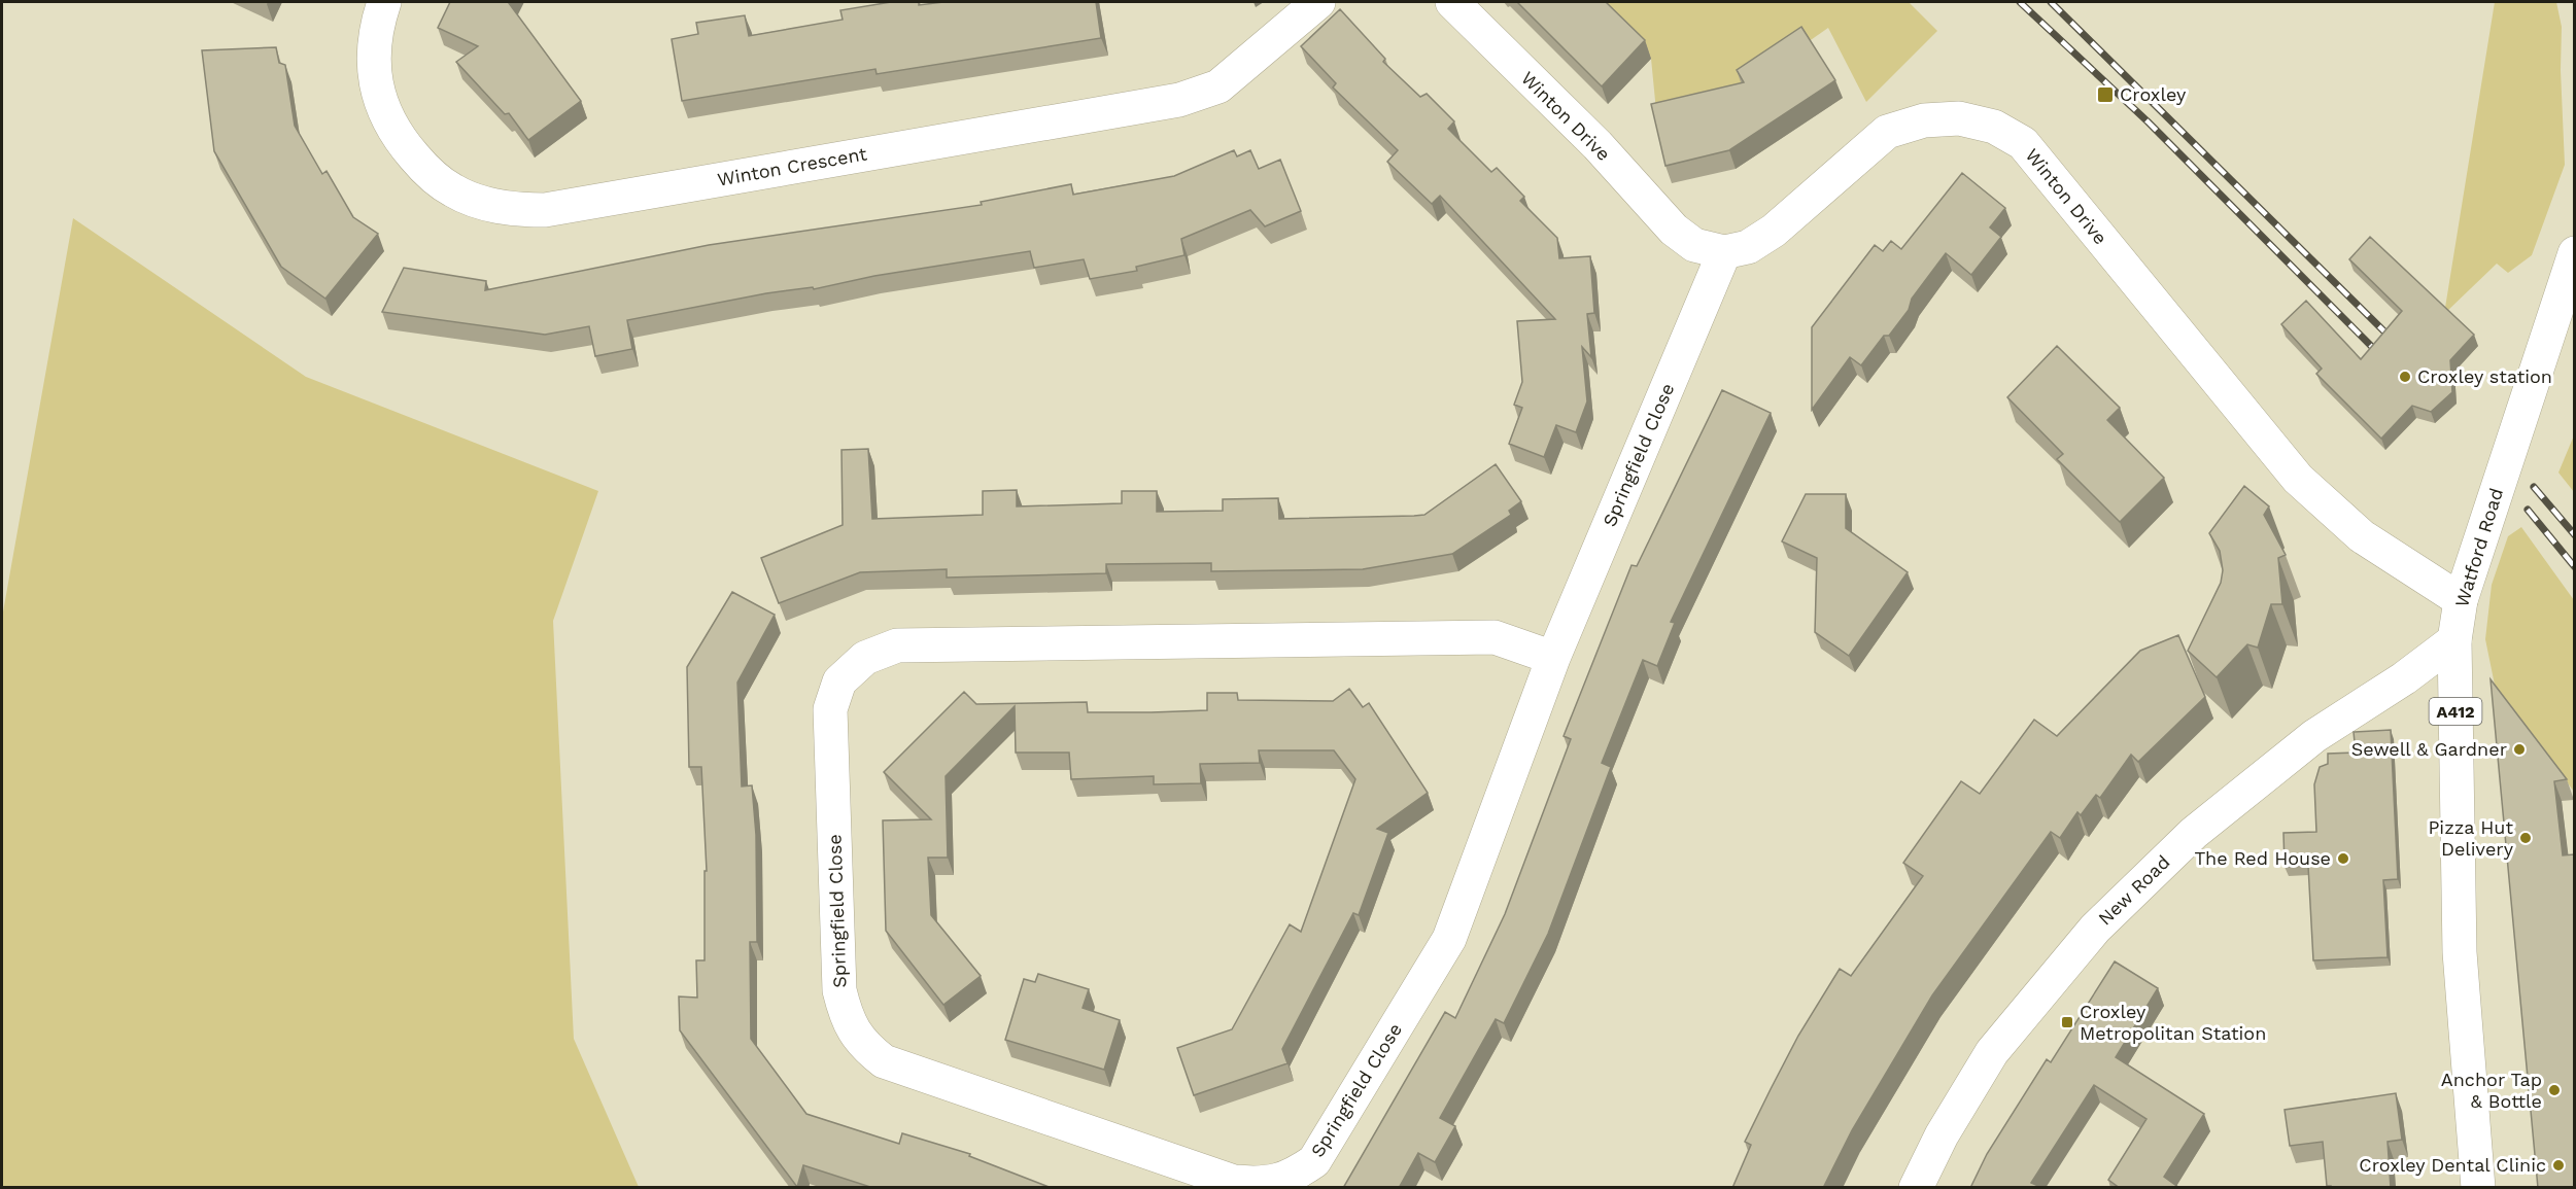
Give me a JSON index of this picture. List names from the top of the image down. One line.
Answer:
{"streets":{"street":["Winton Drive","Winton Crescent","Springfield Close","Watford Road","A412","New Road"]},"crossings":[["Winton Drive","Springfield Close"],["Winton Drive","Watford Road"],["Watford Road","New Road"]],"places":{"transit":["Croxley","Croxley Metropolitan Station"],"other":["Croxley station","Sewell & Gardner","Pizza Hut Delivery","The Red House","Anchor Tap & Bottle","Croxley Dental Clinic"]}}
